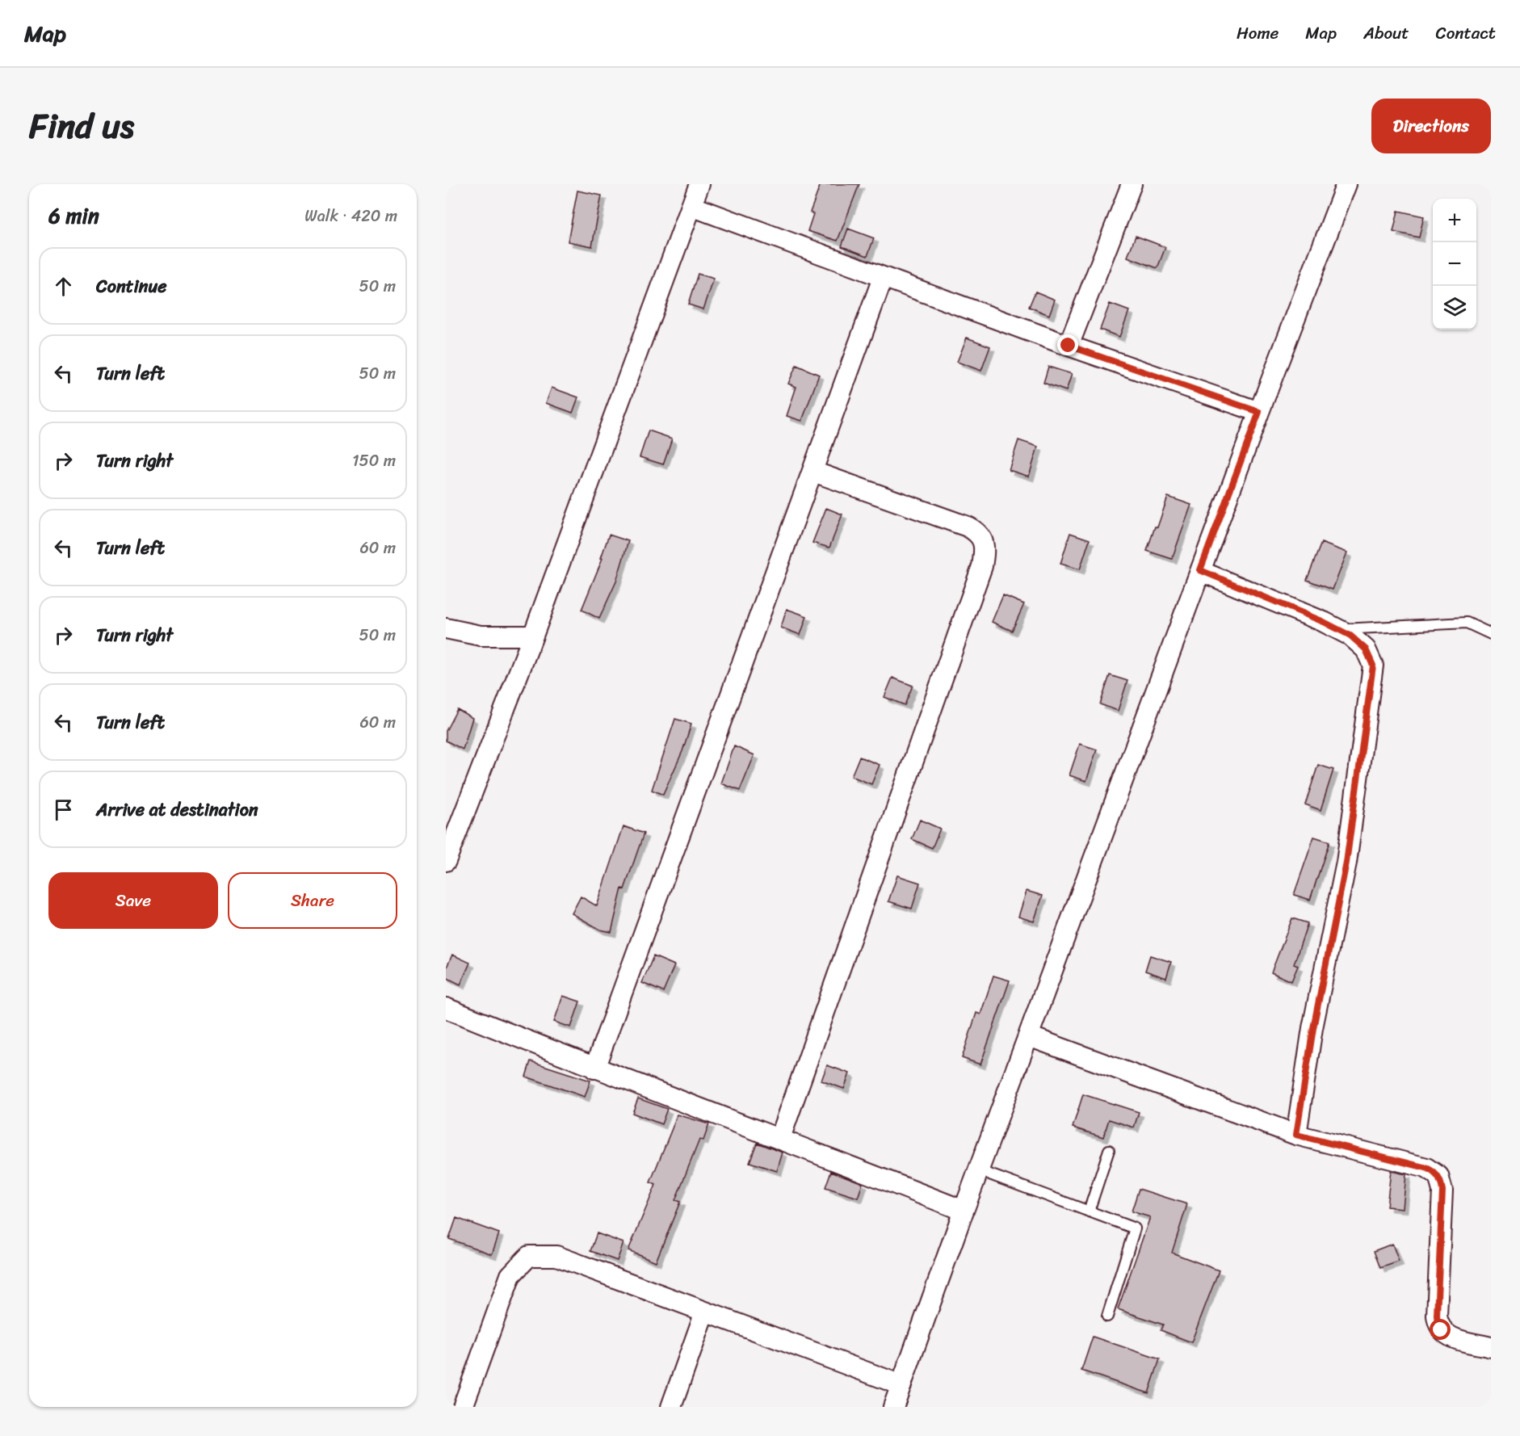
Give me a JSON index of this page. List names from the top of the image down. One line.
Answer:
{"page":{"header":"Map","nav":["Home","Map","About","Contact"],"title":"Find us","buttons":["Directions",["Save","Share"]],"heading":["6 min","Walk · 420 m"],"map_buttons":["+","−"],"list":[["Continue","50 m"],["Turn left","50 m"],["Turn right","150 m"],["Turn left","60 m"],["Turn right","50 m"],["Turn left","60 m"],"Arrive at destination"]}}
